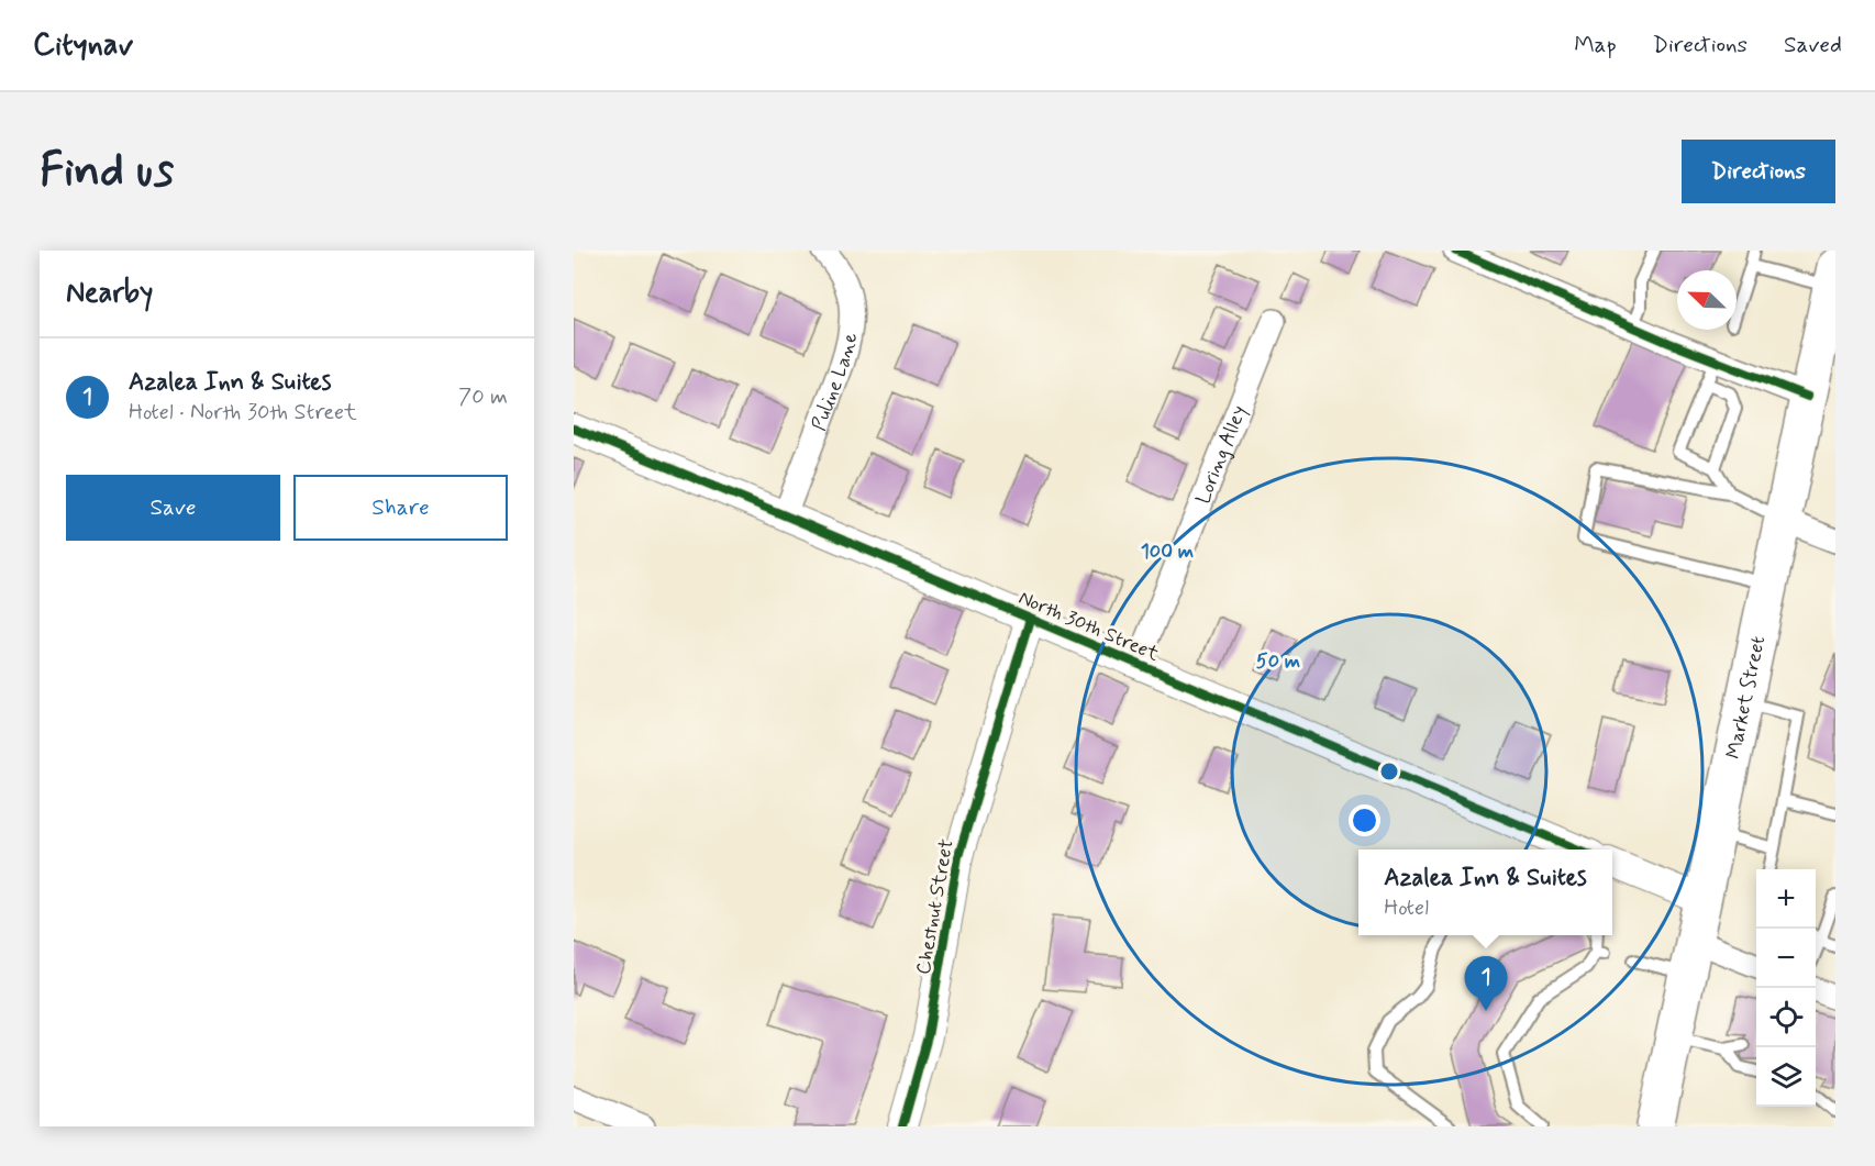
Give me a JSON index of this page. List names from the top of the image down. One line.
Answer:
{"streets":{"main road":["Market Street"],"street":["Puline Lane","Loring Alley","North 30th Street","Chestnut Street"]},"crossings":[["Puline Lane","North 30th Street"],["Loring Alley","North 30th Street"],["North 30th Street","Chestnut Street"]],"north":"top left","page":{"header":"Citynav","nav":["Map","Directions","Saved"],"buttons":["Directions",["Save","Share"]],"title":"Find us","heading":"Nearby","list":[{"mark":"1","name":"Azalea Inn & Suites","note":"Hotel · North 30th Street","value":"70 m"}],"popup":["Azalea Inn & Suites","Hotel"],"map_buttons":["+","−"],"pins":"1"},"rings":["100 m","50 m"]}
